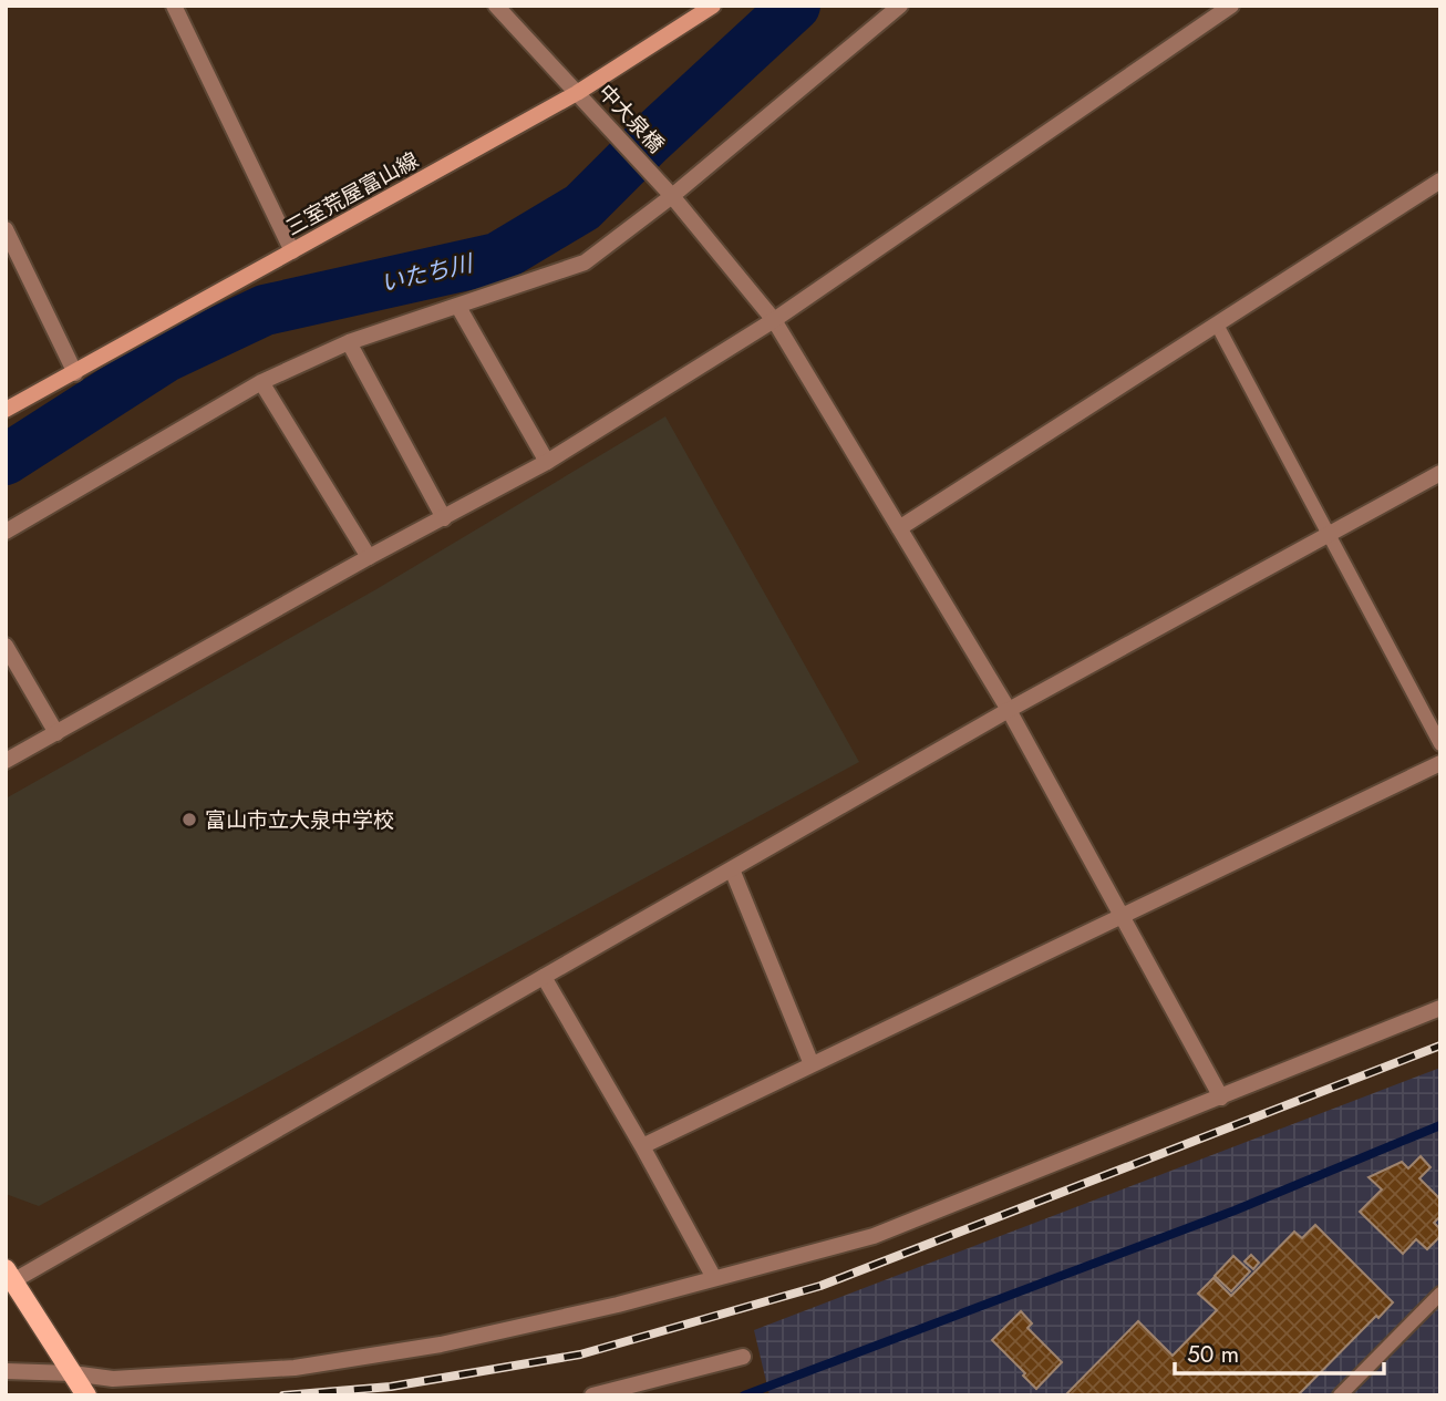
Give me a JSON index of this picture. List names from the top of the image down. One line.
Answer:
{"streets":{"main road":["三室荒屋富山線"],"street":["中大泉橋"]},"crossings":[["中大泉橋","三室荒屋富山線"]],"water":["いたち川"],"places":["富山市立大泉中学校"],"scale_bar":"50 m"}
